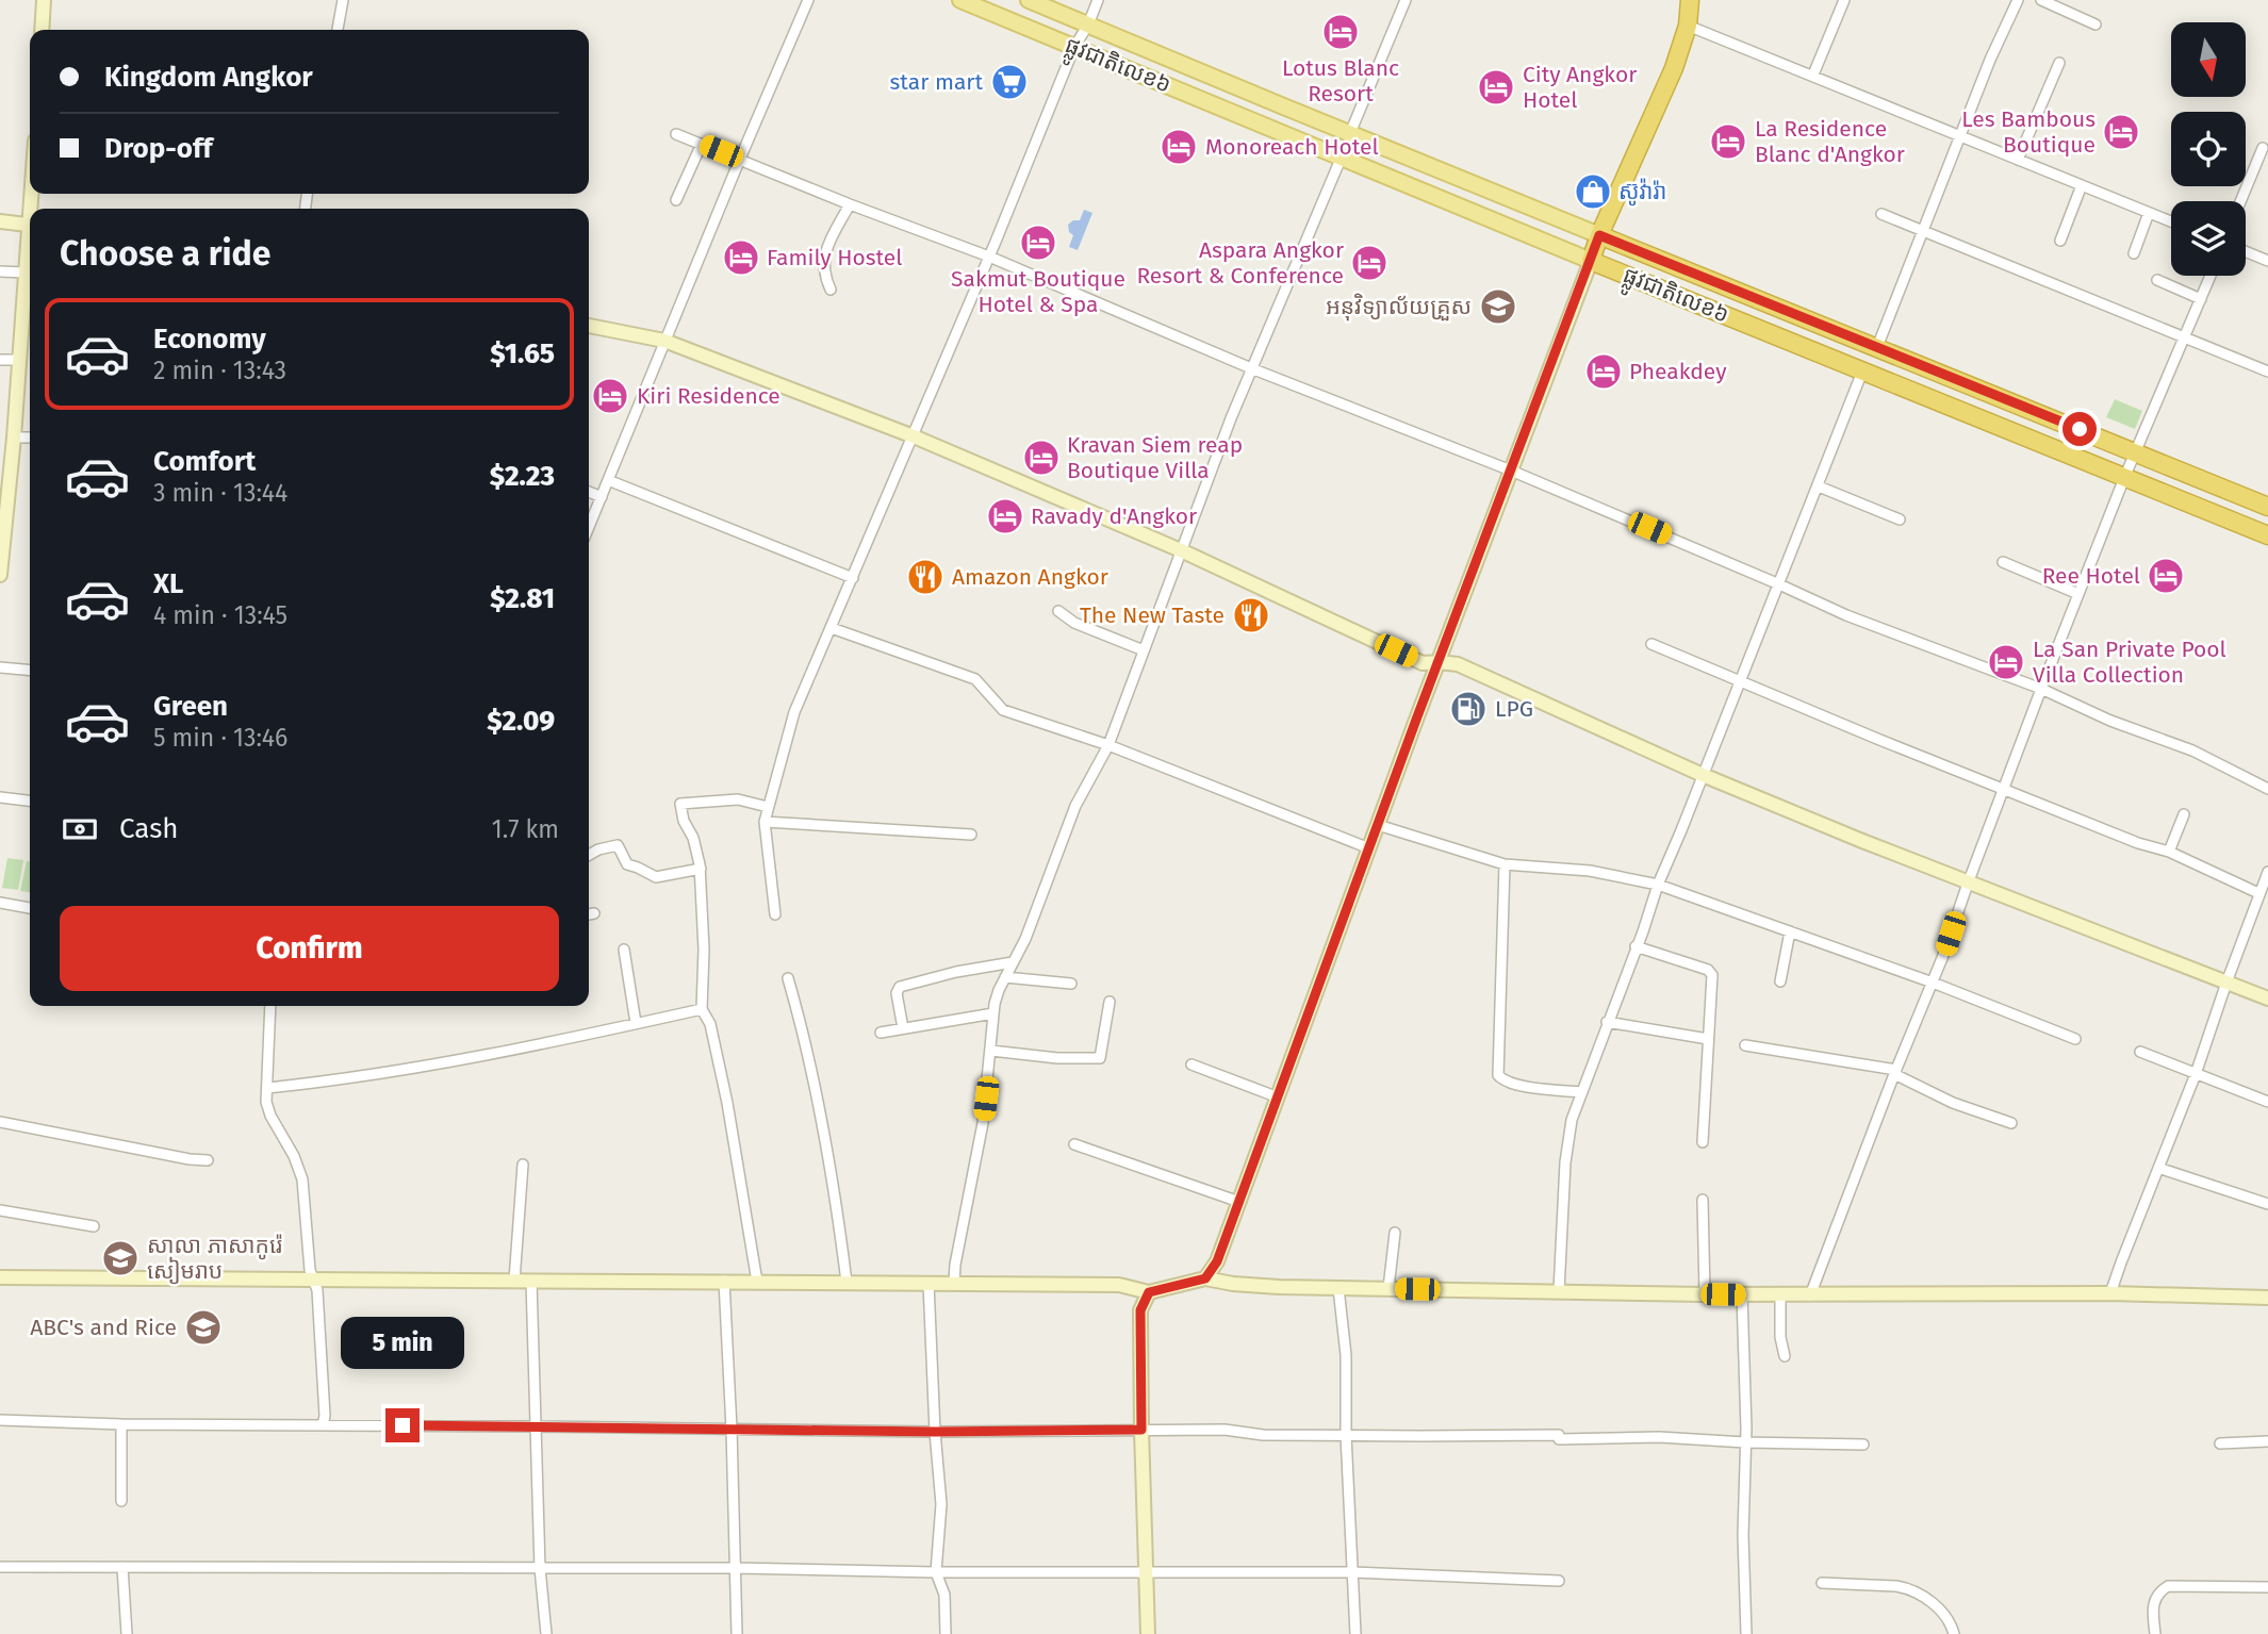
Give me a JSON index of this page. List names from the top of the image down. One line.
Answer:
{"streets":{"highway":["ផ្លូវជាតិលេខ៦"]},"places":{"hotel":["Lotus Blanc Resort","City Angkor Hotel","Les Bambous Boutique","La Residence Blanc d'Angkor","Monoreach Hotel","Sakmut Boutique Hotel & Spa","Family Hostel","Aspara Angkor Resort & Conference","Pheakdey","Kiri Residence","Kravan Siem reap Boutique Villa","Ravady d'Angkor","Ree Hotel","La San Private Pool Villa Collection"],"supermarket":["star mart"],"shop":["ស៊ូវ៉ារ៉ា"],"school or university":["អនុវិទ្យាល័យគ្រួស","សាលា ភាសាកូរ៉េ សៀមរាប","ABC's and Rice"],"restaurant":["Amazon Angkor","The New Taste"],"fuel station":["LPG"]},"north":"bottom","page":{"banner":["Kingdom Angkor","Drop-off"],"heading":"Choose a ride","list":[{"name":"Economy","note":"2 min · 13:43","value":"$1.65"},{"name":"Comfort","note":"3 min · 13:44","value":"$2.23"},{"name":"XL","note":"4 min · 13:45","value":"$2.81"},{"name":"Green","note":"5 min · 13:46","value":"$2.09"}],"pay":["Cash","1.7 km"],"buttons":"Confirm","bubble":"5 min"}}
